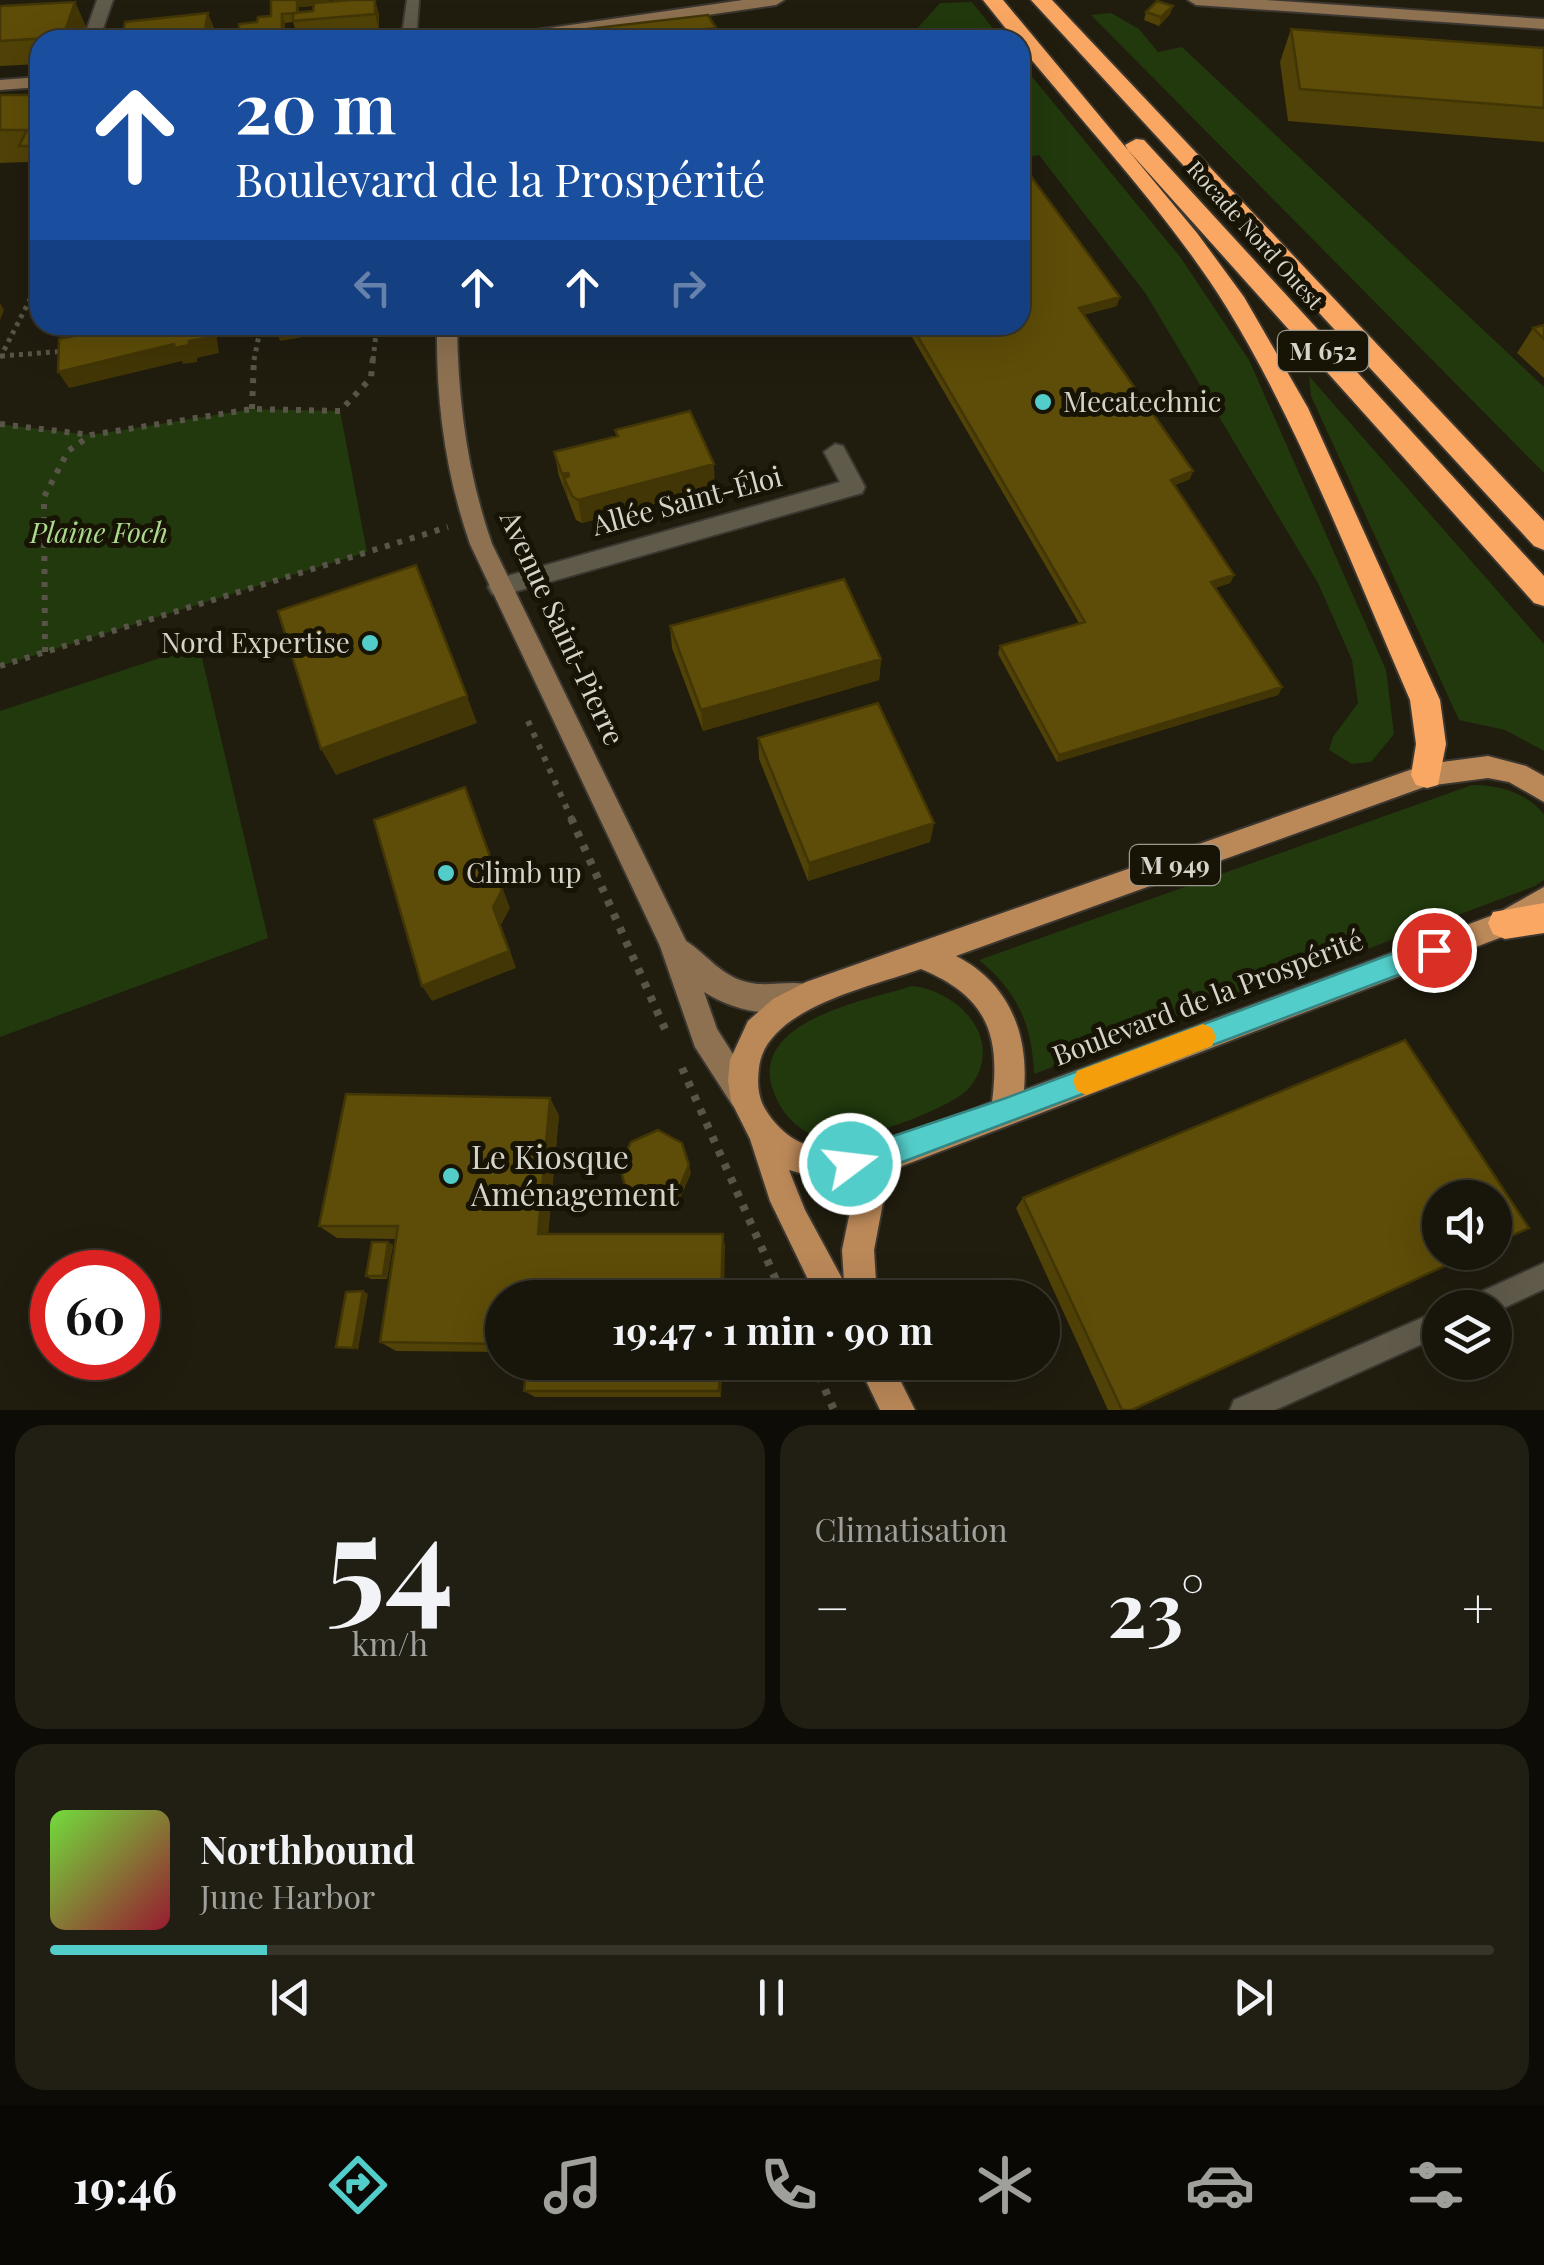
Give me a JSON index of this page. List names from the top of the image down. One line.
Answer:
{"streets":{"highway":["Rocade Nord Ouest","M 652"],"main road":["M 949","Boulevard de la Prospérité"],"street":["Allée Saint-Éloi","Avenue Saint-Pierre"]},"crossings":[["Allée Saint-Éloi","Avenue Saint-Pierre"],["Avenue Saint-Pierre","M 949"],["Avenue Saint-Pierre","Boulevard de la Prospérité"],["M 949","Boulevard de la Prospérité"]],"parks":["Plaine Foch"],"places":["Mecatechnic","Nord Expertise","Climb up","Le Kiosque Aménagement"],"page":{"turn":["20 m","Boulevard de la Prospérité"],"limit":"60","trip":"19:47 · 1 min · 90 m","tile":[["54","km/h"],"Climatisation"],"heat":["−","23°","+"],"song":["Northbound","June Harbor"],"tabs":"19:46"}}
